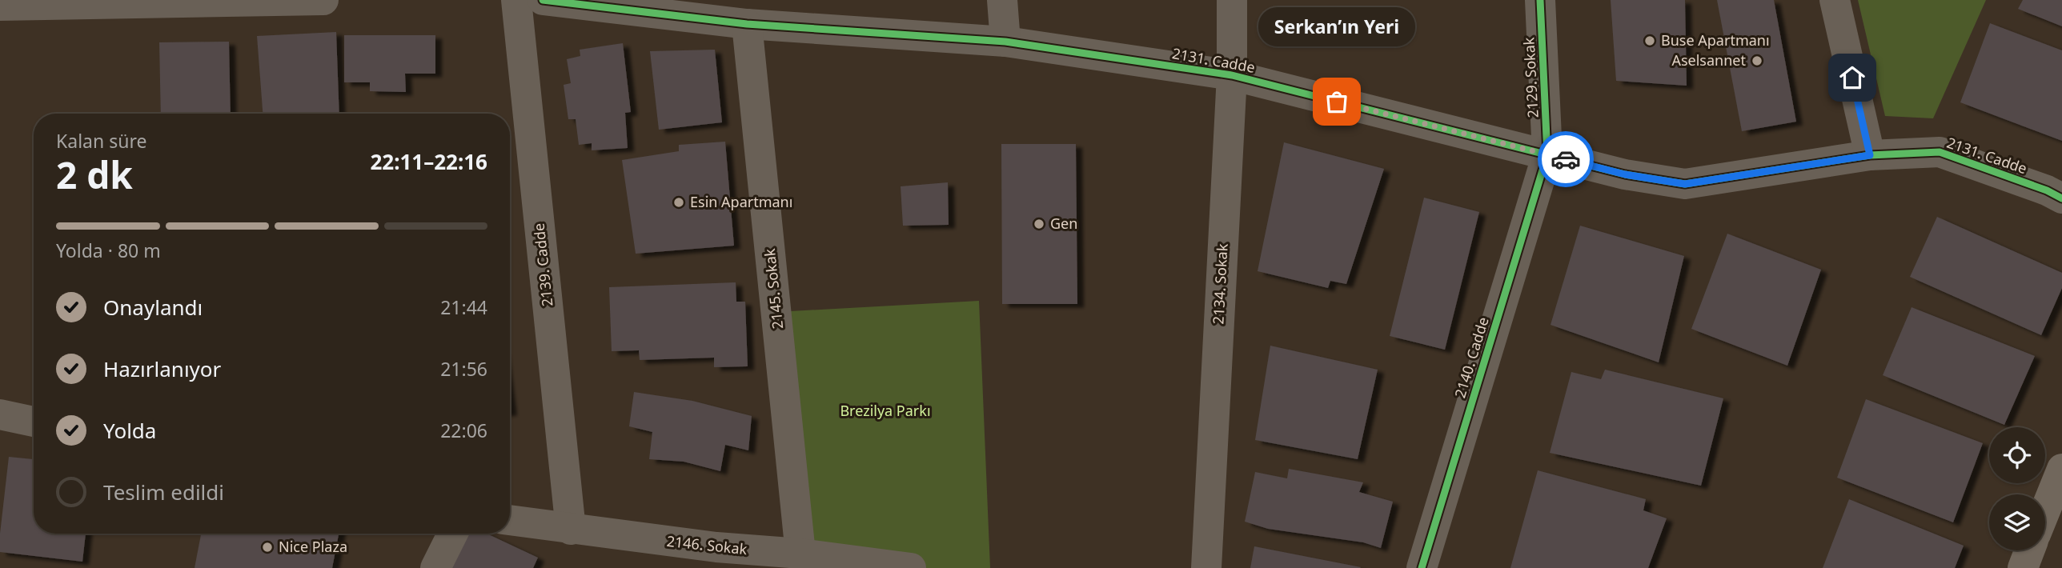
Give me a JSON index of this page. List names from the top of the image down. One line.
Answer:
{"streets":{"street":["2131. Cadde","2129. Sokak","2139. Cadde","2134. Sokak","2145. Sokak","2140. Cadde","2146. Sokak"]},"crossings":[["2131. Cadde","2129. Sokak"],["2131. Cadde","2134. Sokak"],["2131. Cadde","2145. Sokak"],["2131. Cadde","2140. Cadde"],["2129. Sokak","2140. Cadde"],["2139. Cadde","2146. Sokak"],["2145. Sokak","2146. Sokak"]],"parks":["Brezilya Parkı"],"places":["Buse Apartmanı","Aselsannet","Serkan’ın Yeri","Esin Apartmanı","Gen","Nice Plaza"],"page":{"bubble":"Serkan’ın Yeri","heading":["2 dk","Kalan süre","22:11–22:16"],"bar":"Yolda · 80 m","list":[["Onaylandı","21:44"],["Hazırlanıyor","21:56"],["Yolda","22:06"],"Teslim edildi"]}}
